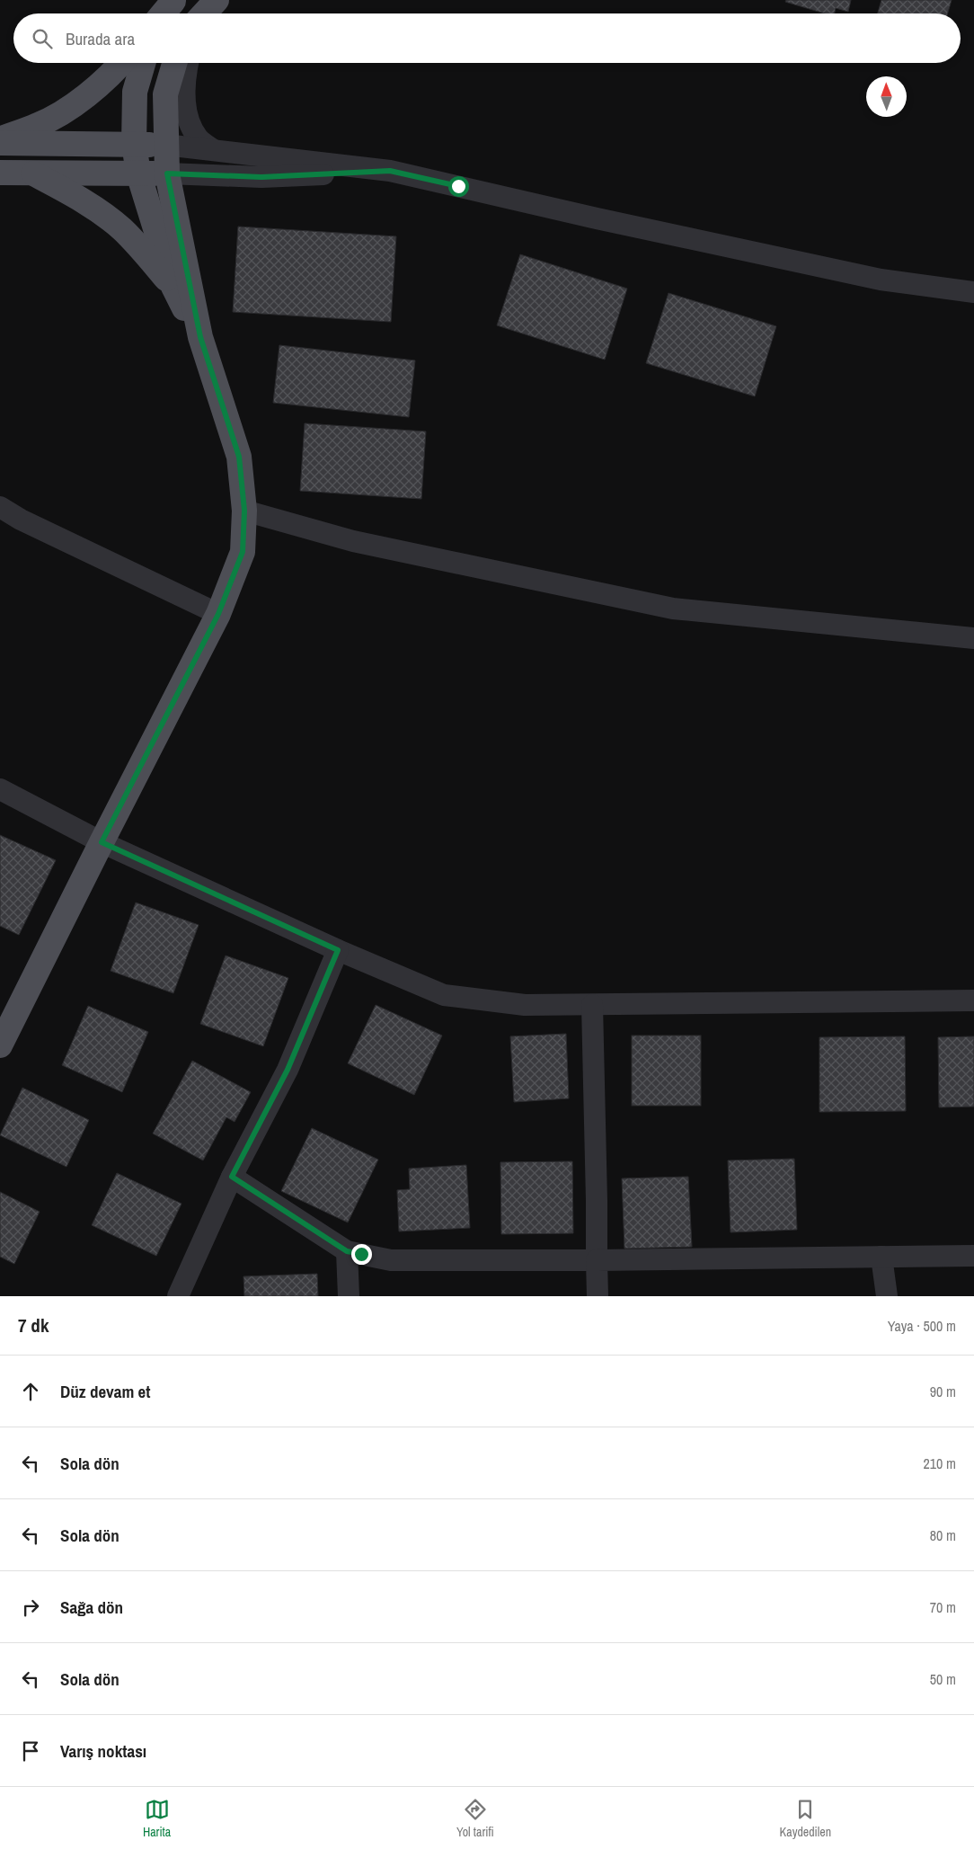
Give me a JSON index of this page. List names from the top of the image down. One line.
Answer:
{"north":"top","page":{"search":"Burada ara","heading":["7 dk","Yaya · 500 m"],"list":[["Düz devam et","90 m"],["Sola dön","210 m"],["Sola dön","80 m"],["Sağa dön","70 m"],["Sola dön","50 m"],"Varış noktası"],"nav":["Harita","Yol tarifi","Kaydedilen"]}}
